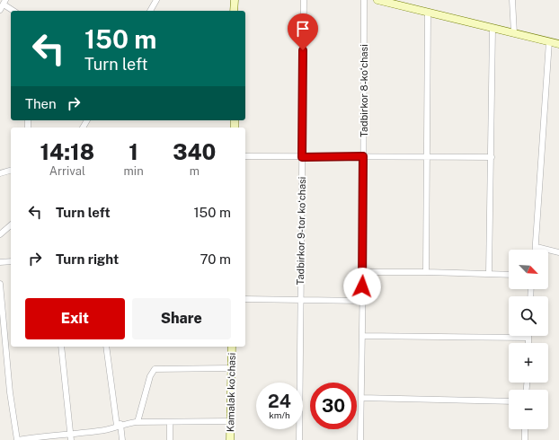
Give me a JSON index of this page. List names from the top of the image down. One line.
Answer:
{"streets":{"street":["Tadbirkor 8-koʻchasi","Tadbirkor 9-tor koʻchasi","Kamalak koʻchasi"]},"north":"bottom right","page":{"turn":["150 m","Turn left"],"then":"Then","eta":["14:18","Arrival","1","min","340","m"],"list":[{"name":"Turn left","value":"150 m"},{"name":"Turn right","value":"70 m"}],"map_buttons":["+","−"],"buttons":["Exit","Share"],"speed":"24 km/h","limit":"30"}}
